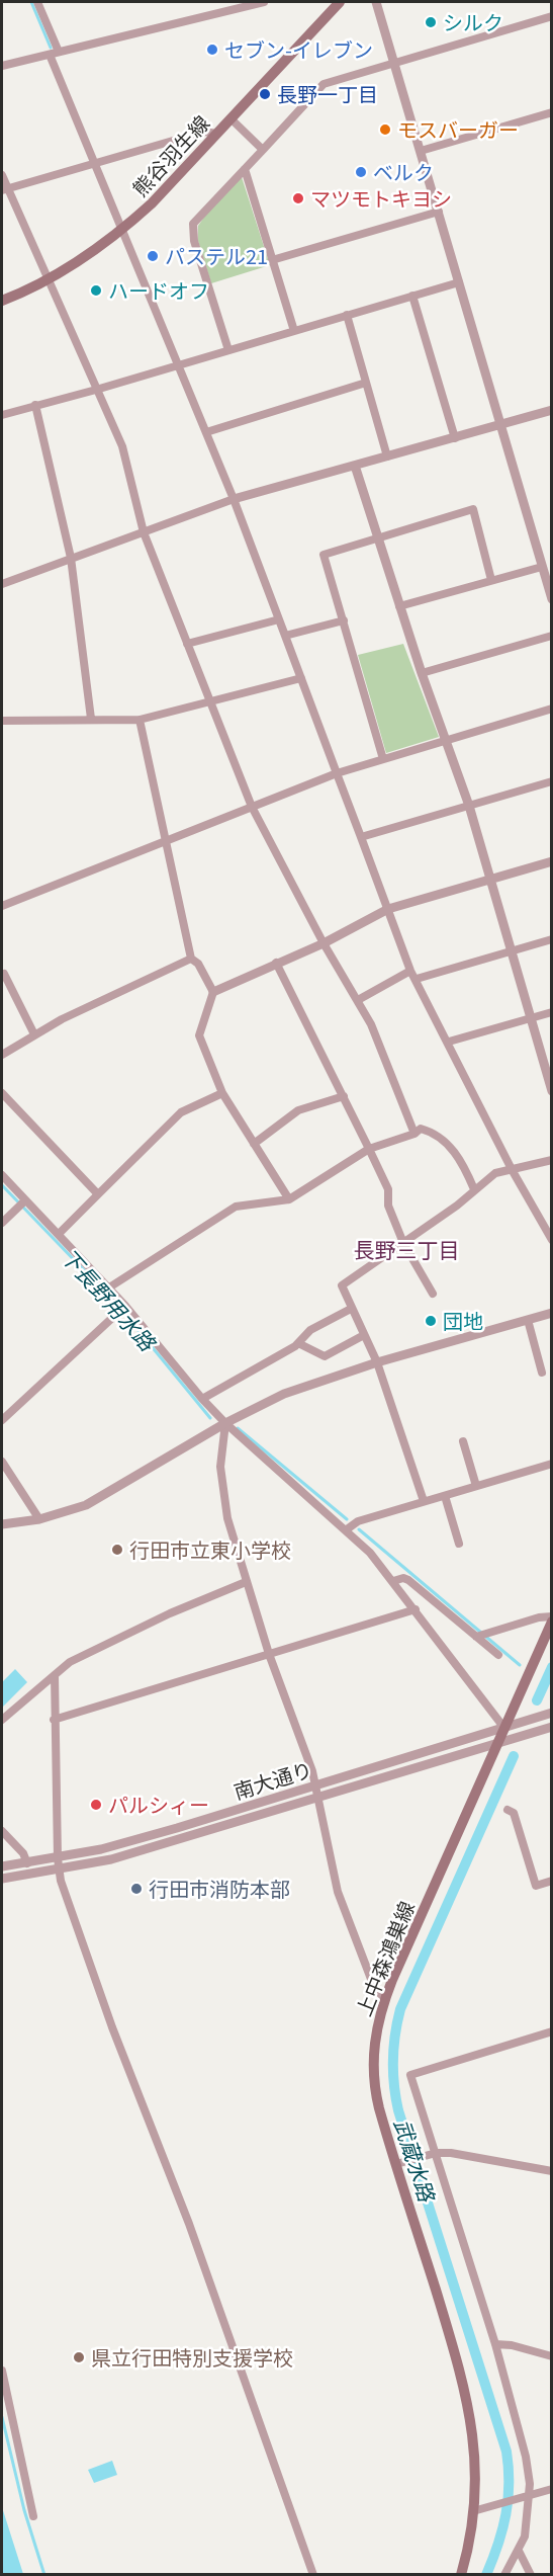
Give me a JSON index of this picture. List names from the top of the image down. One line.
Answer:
{"streets":{"main road":["熊谷羽生線","上中森鴻巣線"],"street":["南大通り"]},"crossings":[["南大通り","上中森鴻巣線"]],"districts":["長野三丁目"],"water":["下長野用水路","武蔵水路"],"places":["シルク","セブン-イレブン","長野一丁目","モスバーガー","ベルク","マツモトキヨシ","パステル21","ハードオフ","団地","行田市立東小学校","パルシィー","行田市消防本部","県立行田特別支援学校"]}
